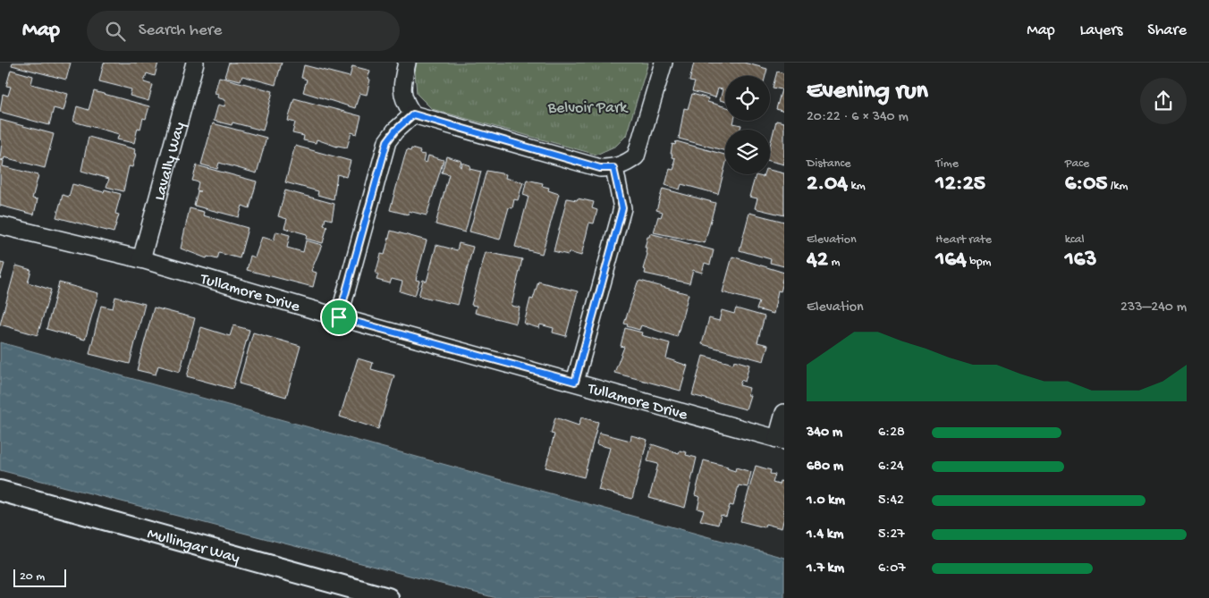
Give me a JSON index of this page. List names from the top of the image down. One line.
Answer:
{"streets":{"street":["Lavally Way","Tullamore Drive","Mullingar Way"]},"crossings":[["Lavally Way","Tullamore Drive"]],"parks":["Belvoir Park"],"scale_bar":"20 m","page":{"header":"Map","search":"Search here","nav":["Map","Layers","Share"],"heading":["Evening run","20:22 · 6 × 340 m"],"stats":[["Distance","2.04 km"],["Time","12:25"],["Pace","6:05 /km"],["Elevation","42 m"],["Heart rate","164 bpm"],["kcal","163"]],"chart":["Elevation","233–240 m"],"list":[{"name":"340 m","note":"6:28"},{"name":"680 m","note":"6:24"},{"name":"1.0 km","note":"5:42"},{"name":"1.4 km","note":"5:27"},{"name":"1.7 km","note":"6:07"}],"scale":"20 m"}}
